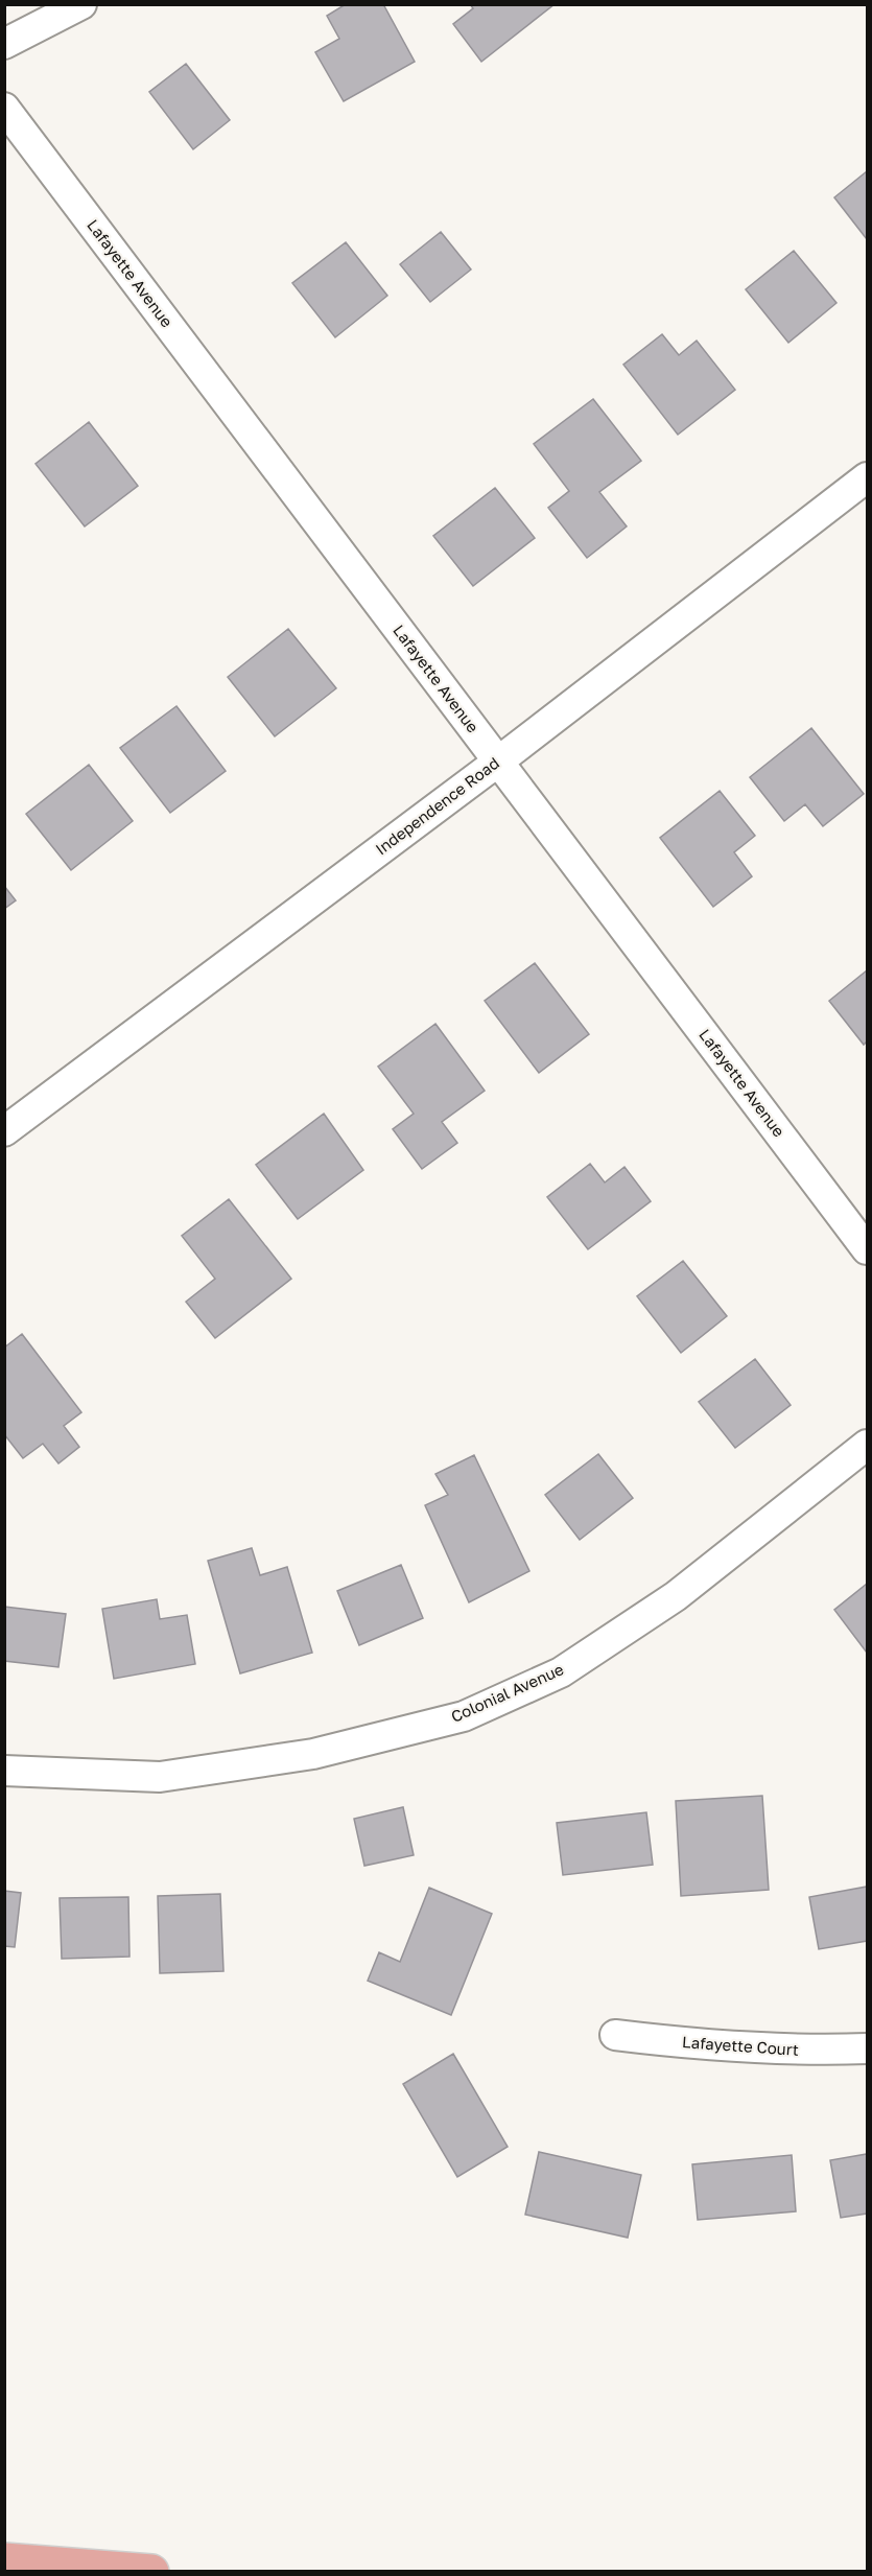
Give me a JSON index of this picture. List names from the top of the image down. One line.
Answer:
{"streets":{"street":["Lafayette Avenue","Independence Road","Colonial Avenue","Lafayette Court"]},"crossings":[["Lafayette Avenue","Independence Road"]]}
